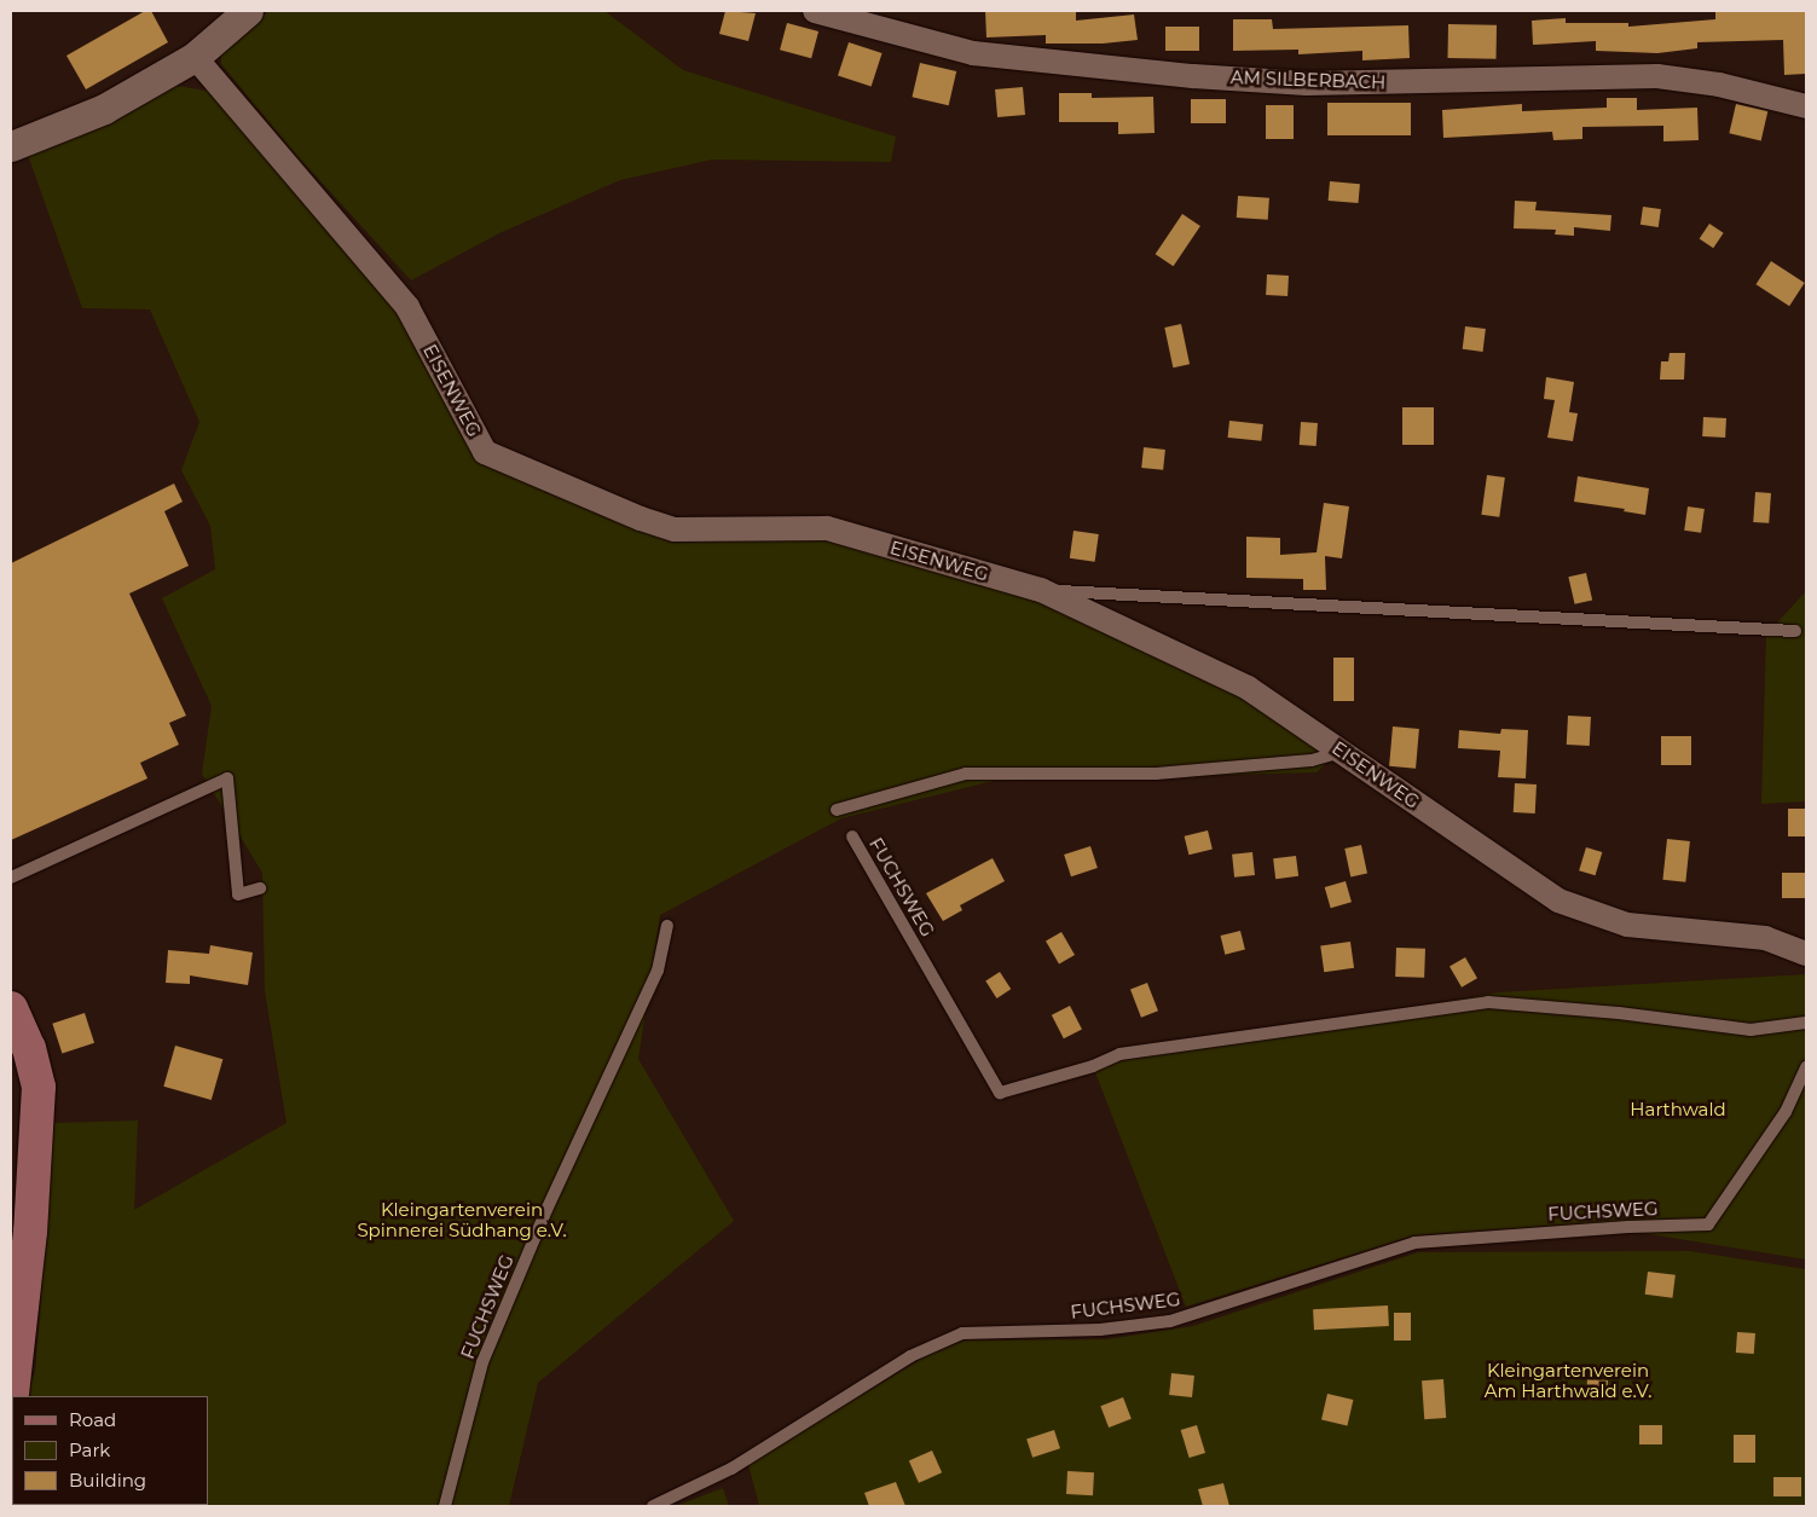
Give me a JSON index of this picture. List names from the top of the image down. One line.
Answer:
{"streets":{"street":["AM SILBERBACH","EISENWEG"],"lane":["FUCHSWEG"]},"parks":["Harthwald","Kleingartenverein Spinnerei Südhang e.V.","Kleingartenverein Am Harthwald e.V."],"legend":["Road","Park","Building"]}
